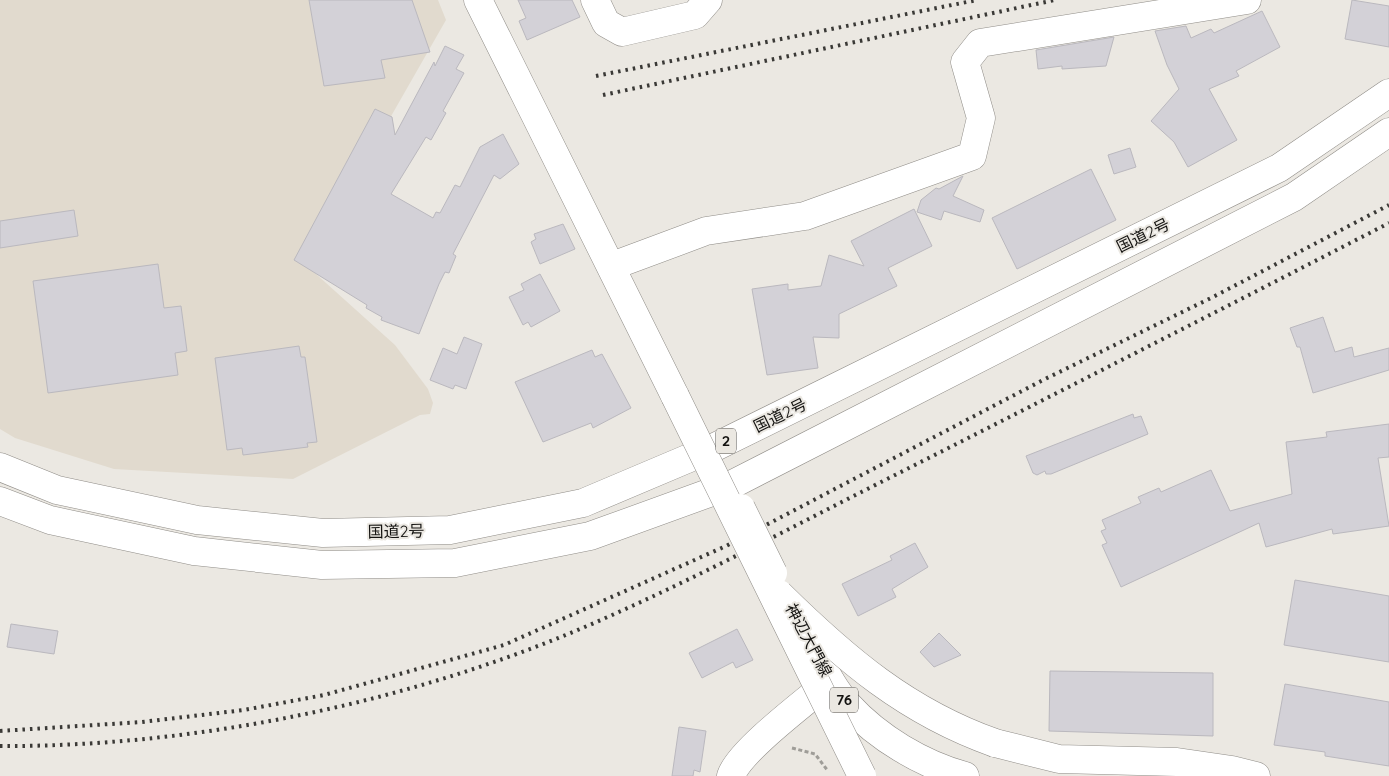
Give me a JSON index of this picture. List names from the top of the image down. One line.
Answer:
{"streets":{"main road":["国道2号","2","神辺大門線","76"]},"crossings":[["国道2号","神辺大門線"]]}
